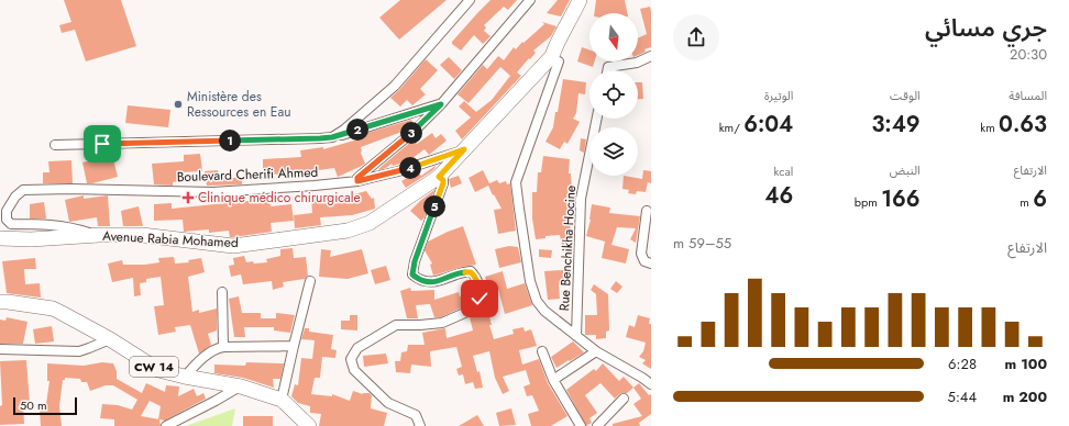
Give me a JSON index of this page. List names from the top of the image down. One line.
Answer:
{"streets":{"main road":["Avenue Rabia Mohamed","CW 14"],"street":["Boulevard Cherifi Ahmed","Rue Benchikha Hocine"]},"crossings":[["Boulevard Cherifi Ahmed","Avenue Rabia Mohamed"]],"places":{"other":["Ministère des Ressources en Eau"],"health":["Clinique médico chirurgicale"]},"scale_bar":"50 m","north":"bottom","page":{"heading":["جري مسائي","20:30"],"stats":[["المسافة","0.63 km"],["الوقت","3:49"],["الوتيرة","6:04 /km"],["الارتفاع","6 m"],["النبض","166 bpm"],["kcal","46"]],"pins":["2","3","1","4","5"],"chart":["الارتفاع","55–59 m"],"list":[{"name":"100 m","note":"6:28"},{"name":"200 m","note":"5:44"}],"scale":"50 m"}}
